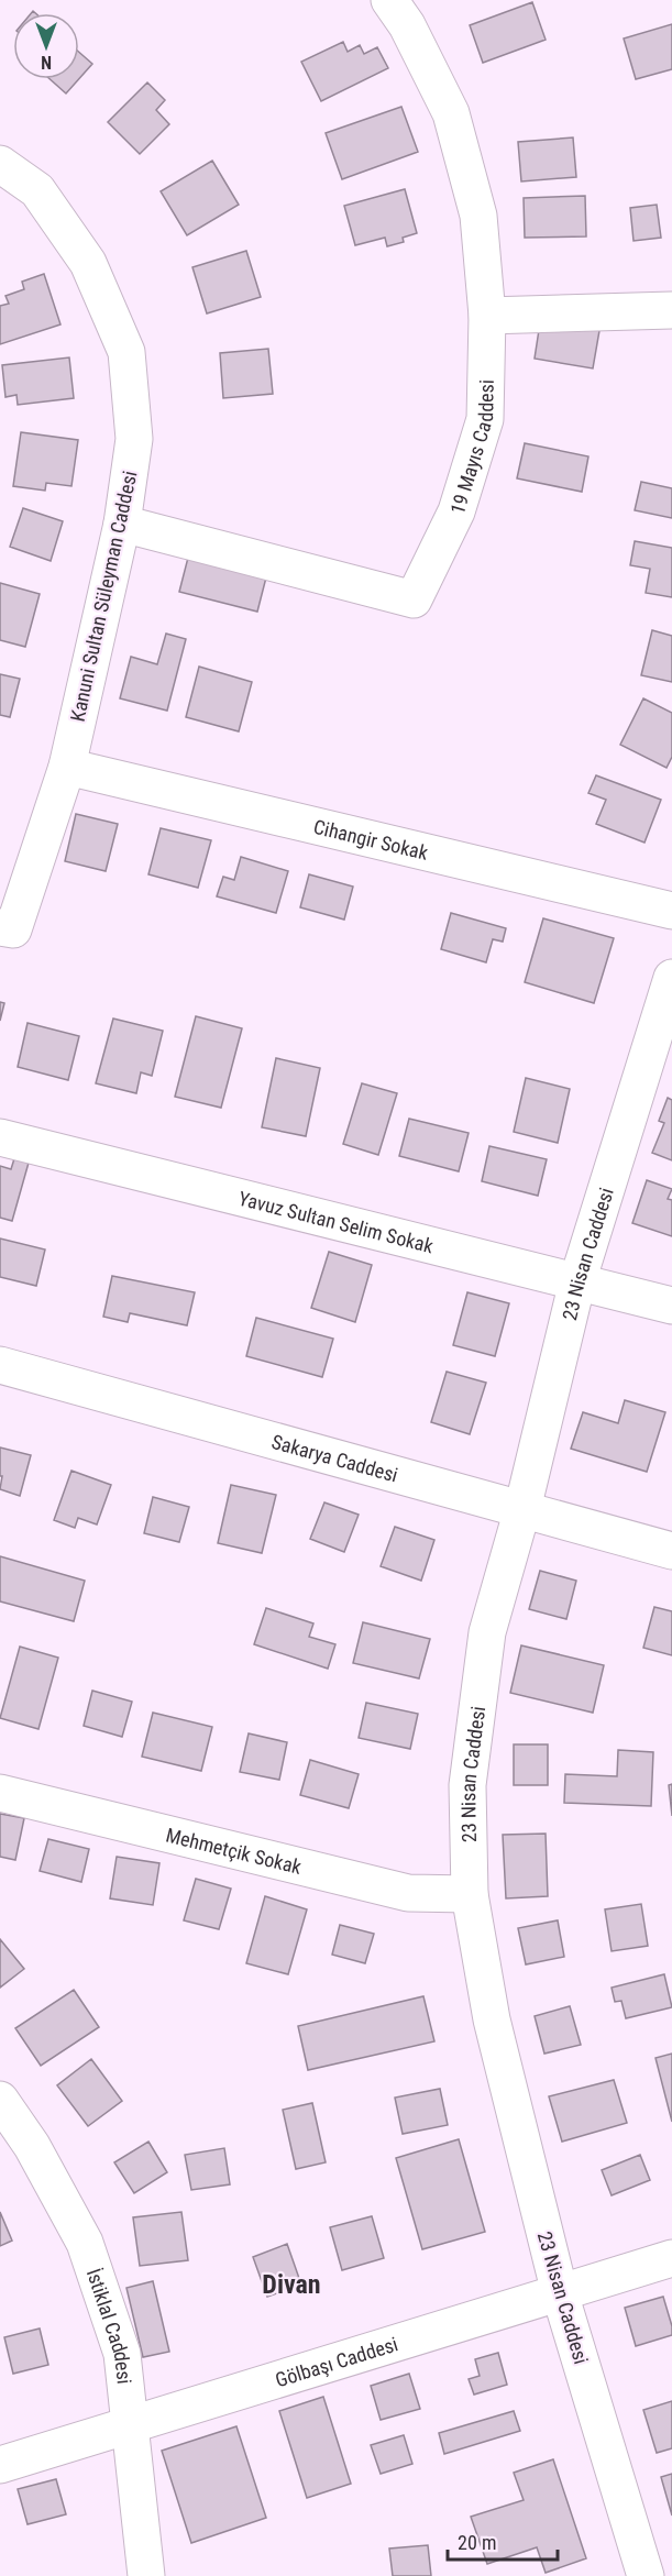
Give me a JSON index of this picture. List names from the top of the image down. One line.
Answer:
{"streets":{"street":["19 Mayıs Caddesi","Kanuni Sultan Süleyman Caddesi","Cihangir Sokak","Yavuz Sultan Selim Sokak","23 Nisan Caddesi","Sakarya Caddesi","Mehmetçik Sokak","İstiklal Caddesi","Gölbaşı Caddesi"]},"crossings":[["19 Mayıs Caddesi","Kanuni Sultan Süleyman Caddesi"],["Kanuni Sultan Süleyman Caddesi","Cihangir Sokak"],["Yavuz Sultan Selim Sokak","23 Nisan Caddesi"],["23 Nisan Caddesi","Sakarya Caddesi"],["23 Nisan Caddesi","Mehmetçik Sokak"],["23 Nisan Caddesi","Gölbaşı Caddesi"],["İstiklal Caddesi","Gölbaşı Caddesi"]],"districts":["Divan"],"scale_bar":"20 m","north":"bottom"}
